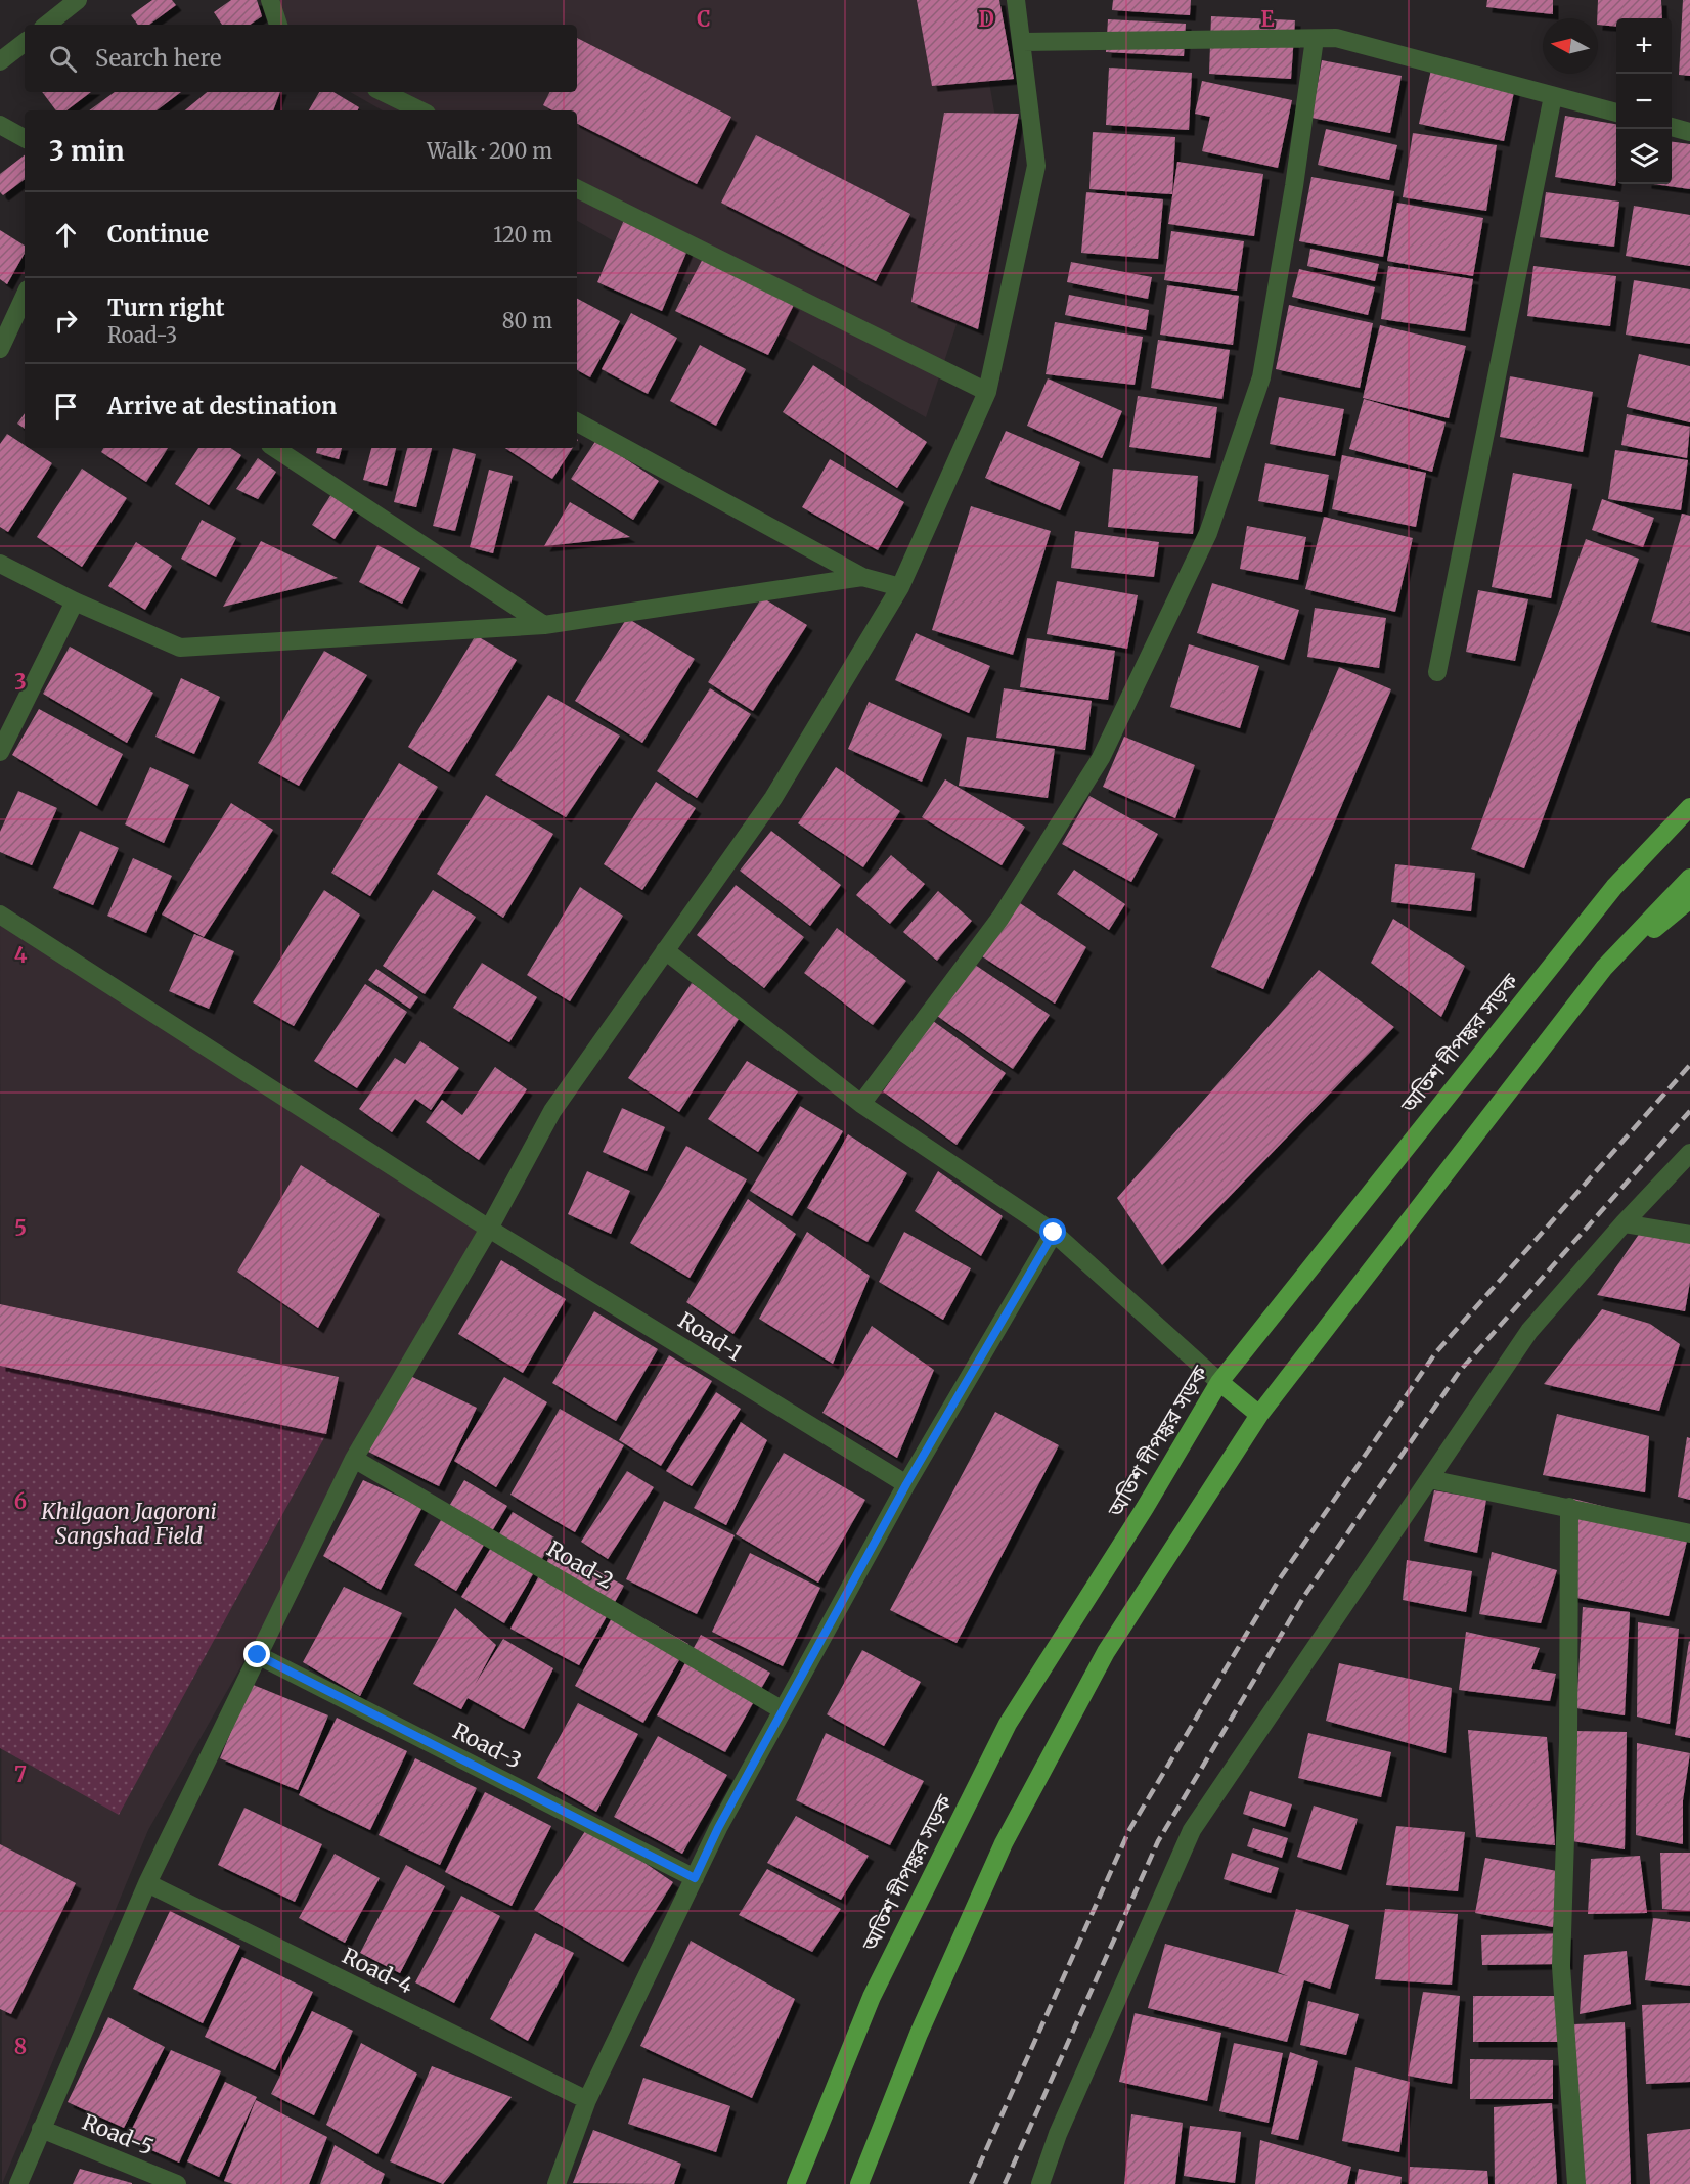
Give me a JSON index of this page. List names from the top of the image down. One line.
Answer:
{"streets":{"main road":["অতিশ দীপঙ্কর সড়ক"],"street":["Road-1","Road-2","Road-3","Road-4","Road-5"]},"parks":["Khilgaon Jagoroni Sangshad Field"],"north":"left","page":{"map_buttons":["+","−"],"search":"Search here","heading":["3 min","Walk · 200 m"],"list":[["Continue","120 m"],["Turn right","Road-3","80 m"],"Arrive at destination"]},"grid":{"columns":["C","D","E"],"rows":["3","4","5","6","7","8"]}}
